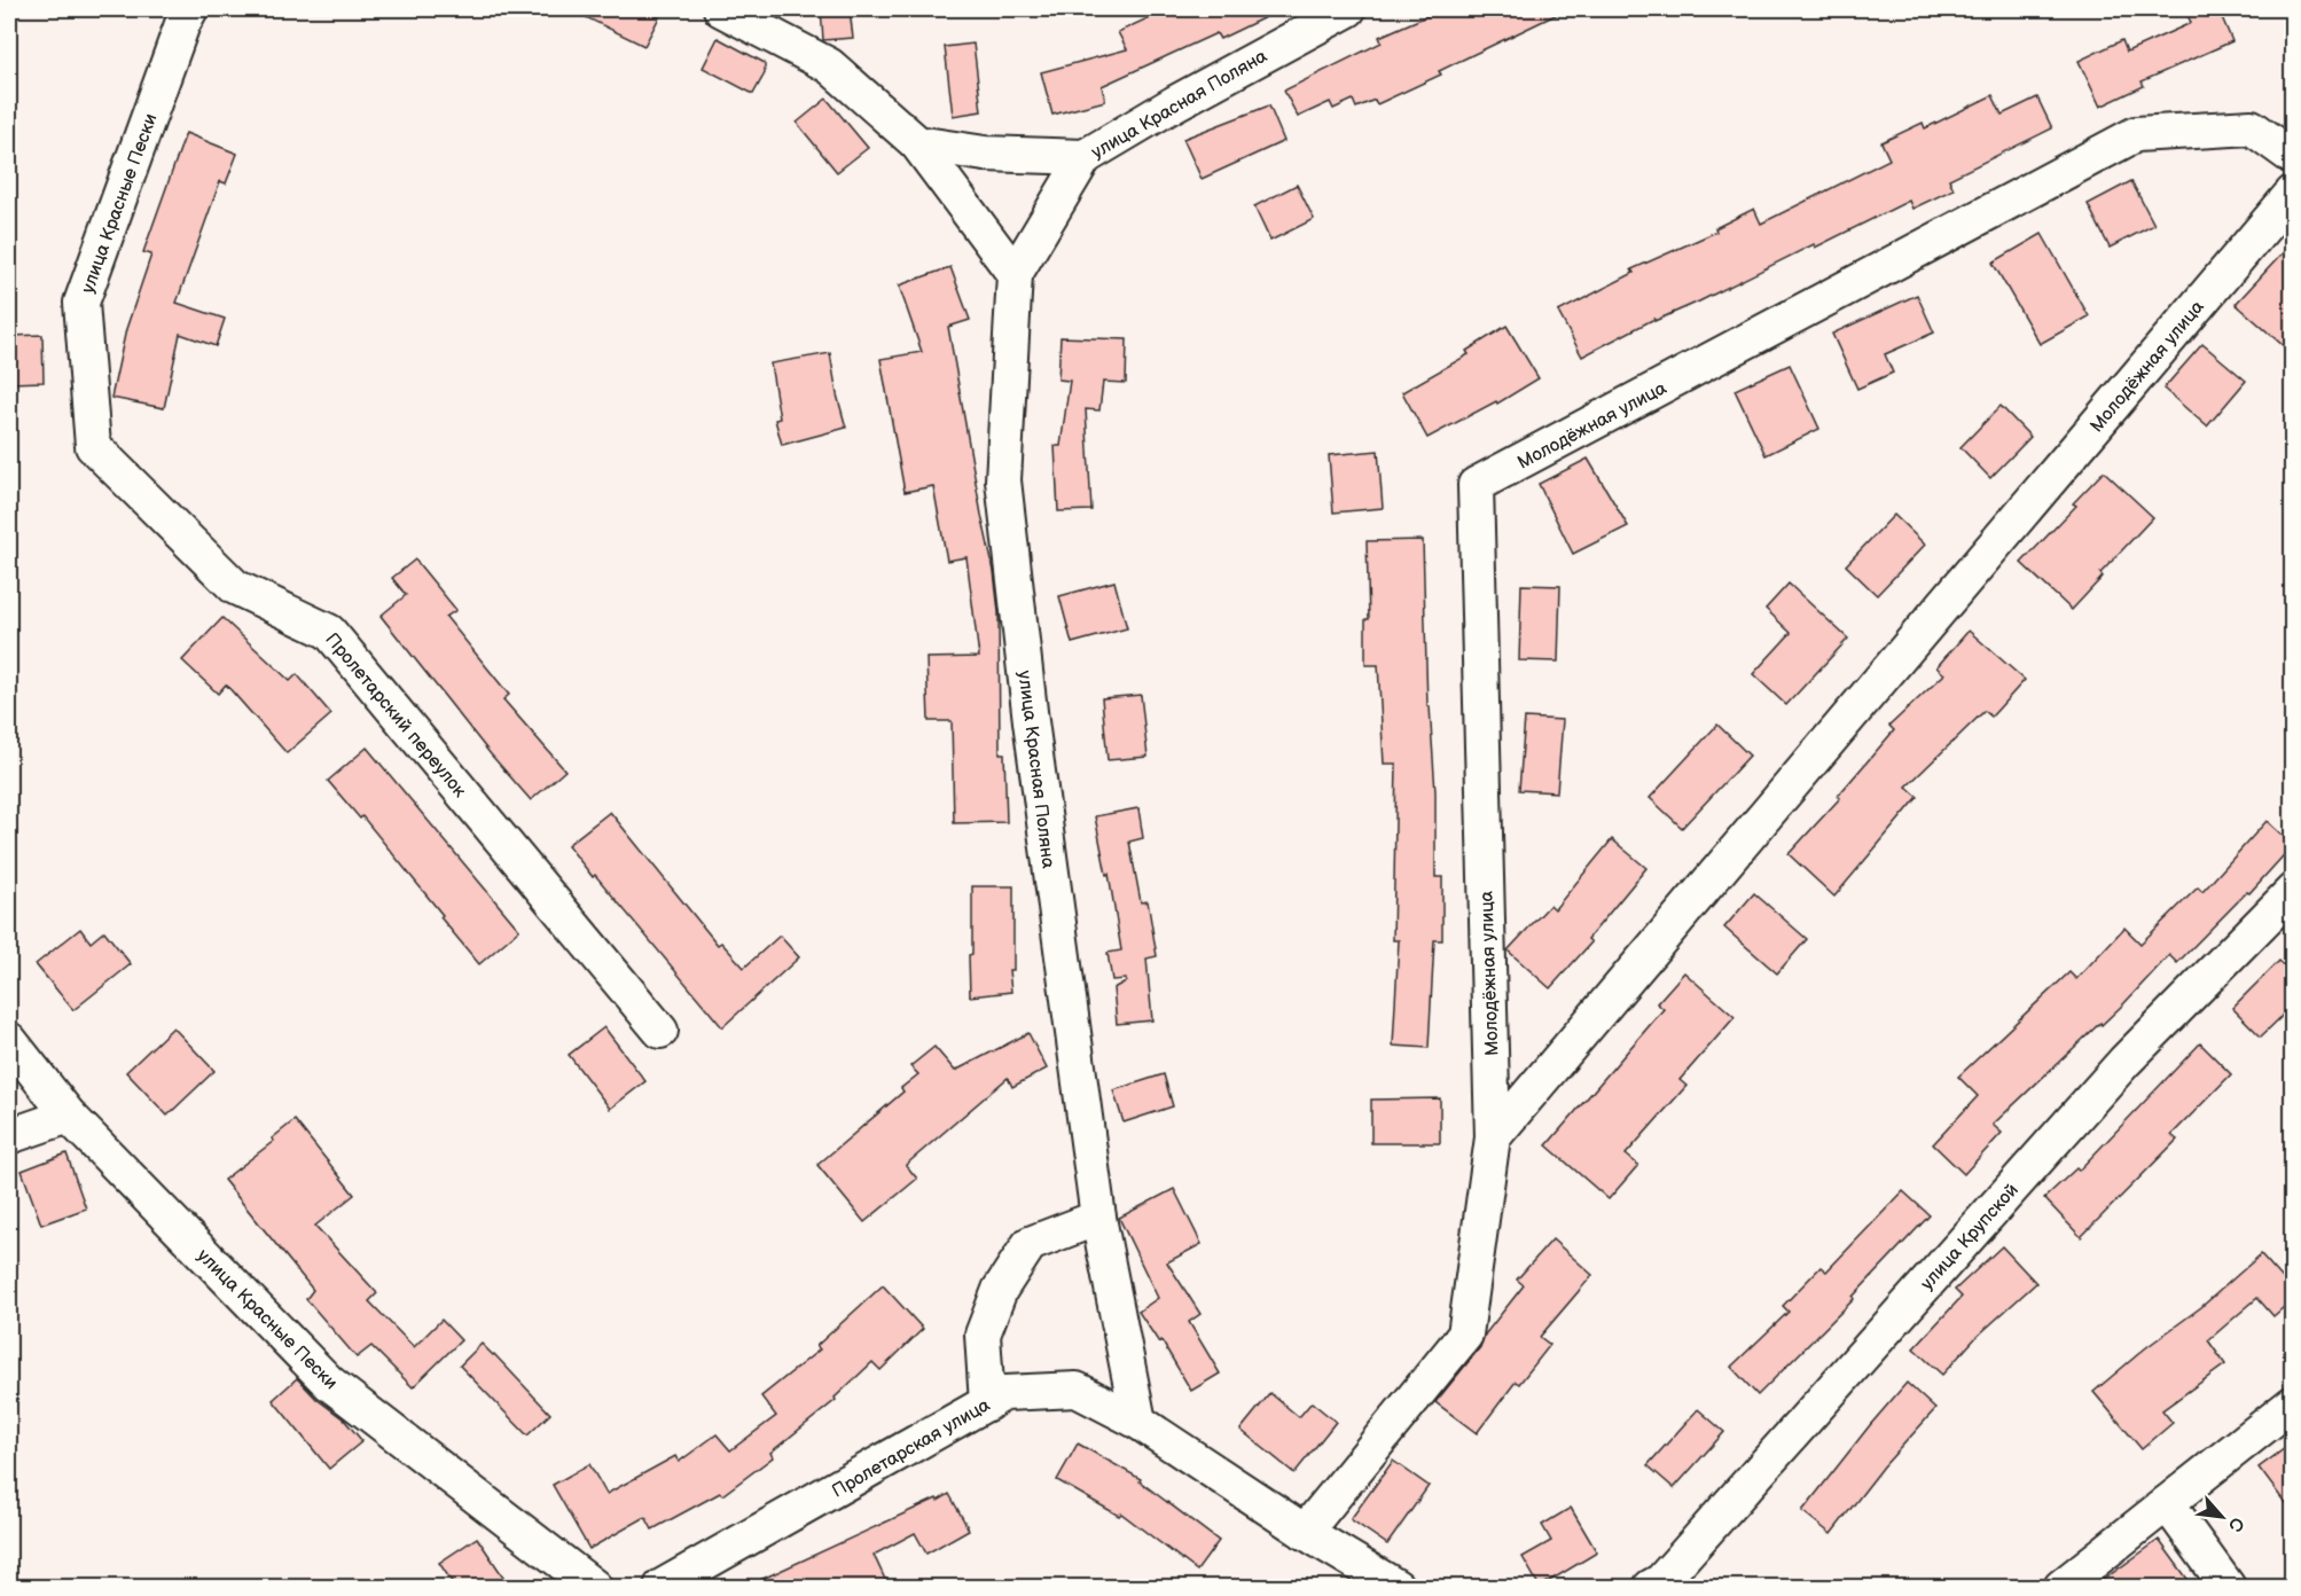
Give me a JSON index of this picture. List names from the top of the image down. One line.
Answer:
{"streets":{"street":["улица Красная Поляна","улица Красные Пески","Молодёжная улица","Пролетарский переулок","улица Крупской","Пролетарская улица"]},"crossings":[["улица Красная Поляна","Пролетарская улица"],["улица Красные Пески","Пролетарский переулок"],["Молодёжная улица","Пролетарская улица"]],"north":"bottom right"}
